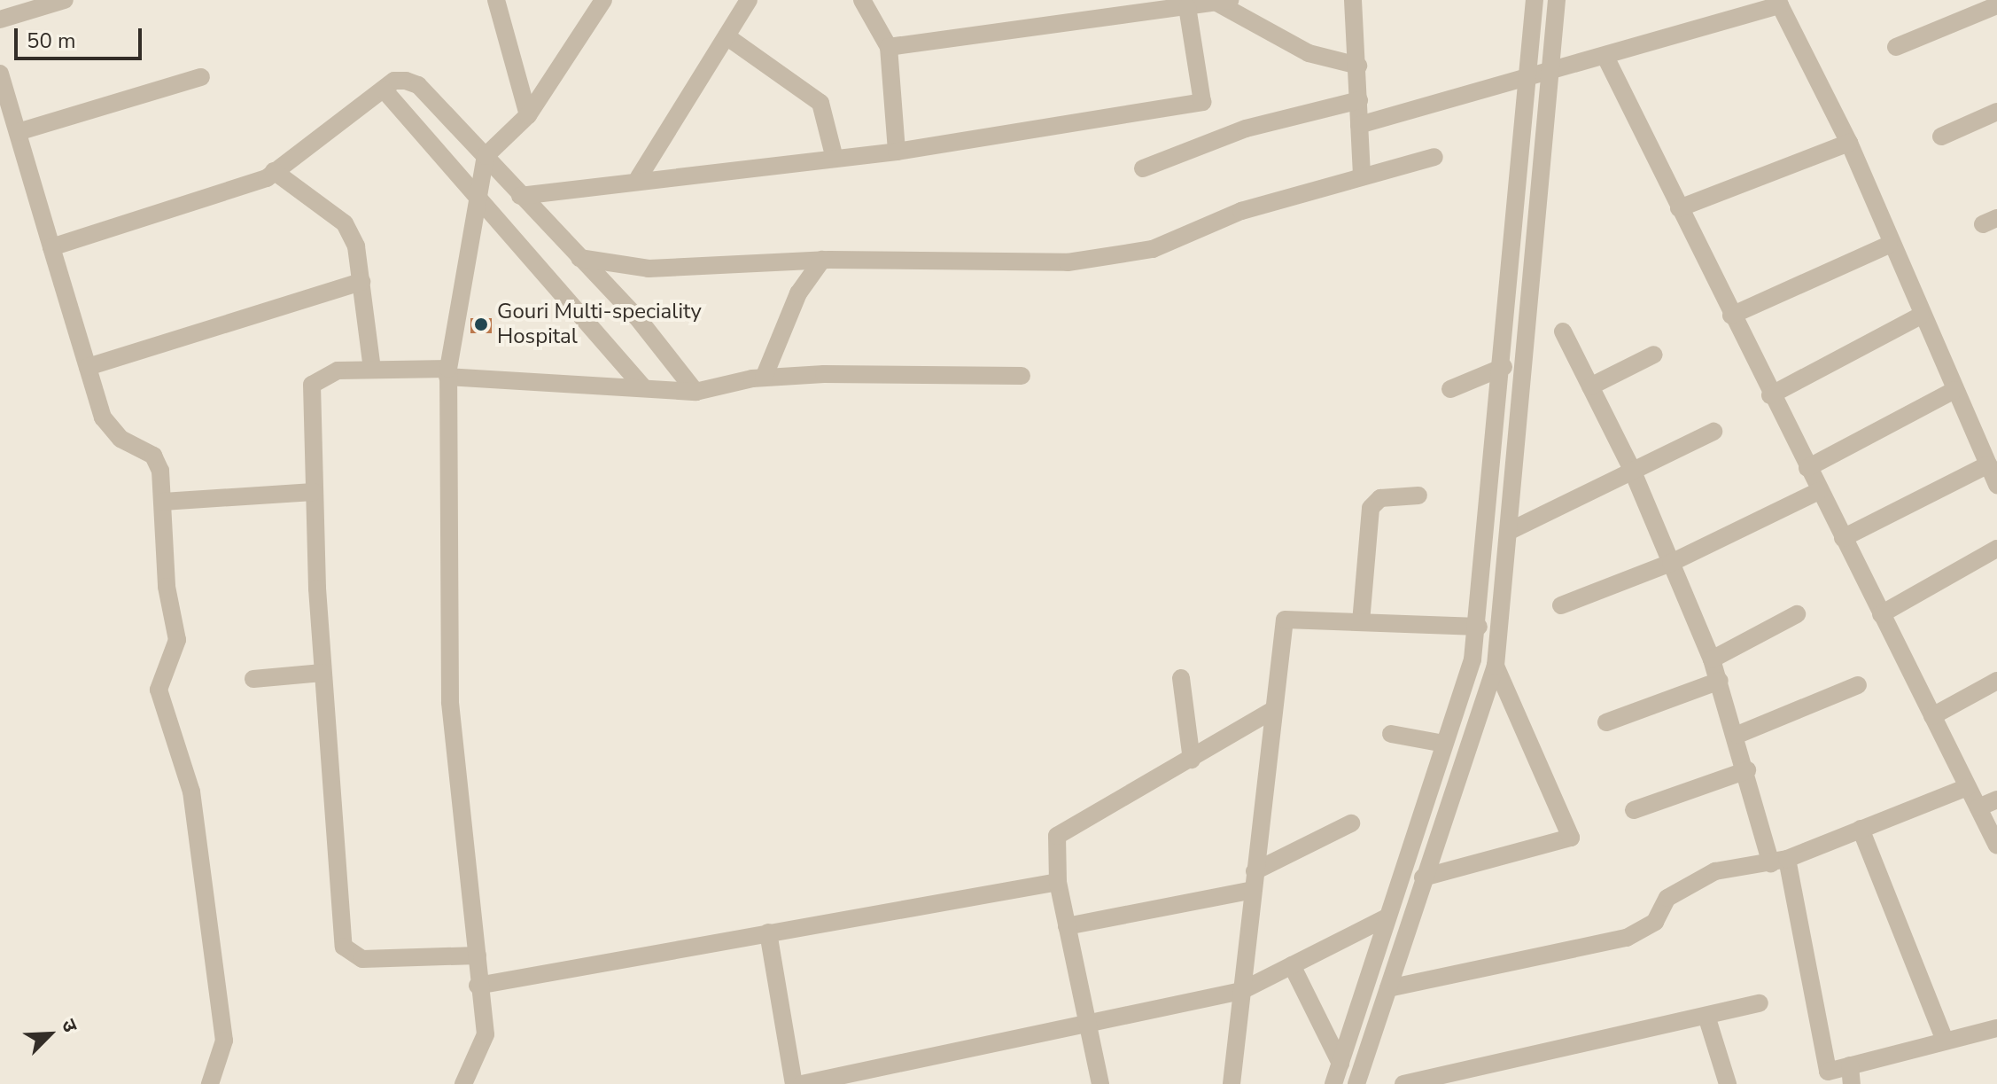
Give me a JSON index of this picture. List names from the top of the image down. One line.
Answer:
{"places":["Gouri Multi-speciality Hospital"],"scale_bar":"50 m","north":"top right"}
